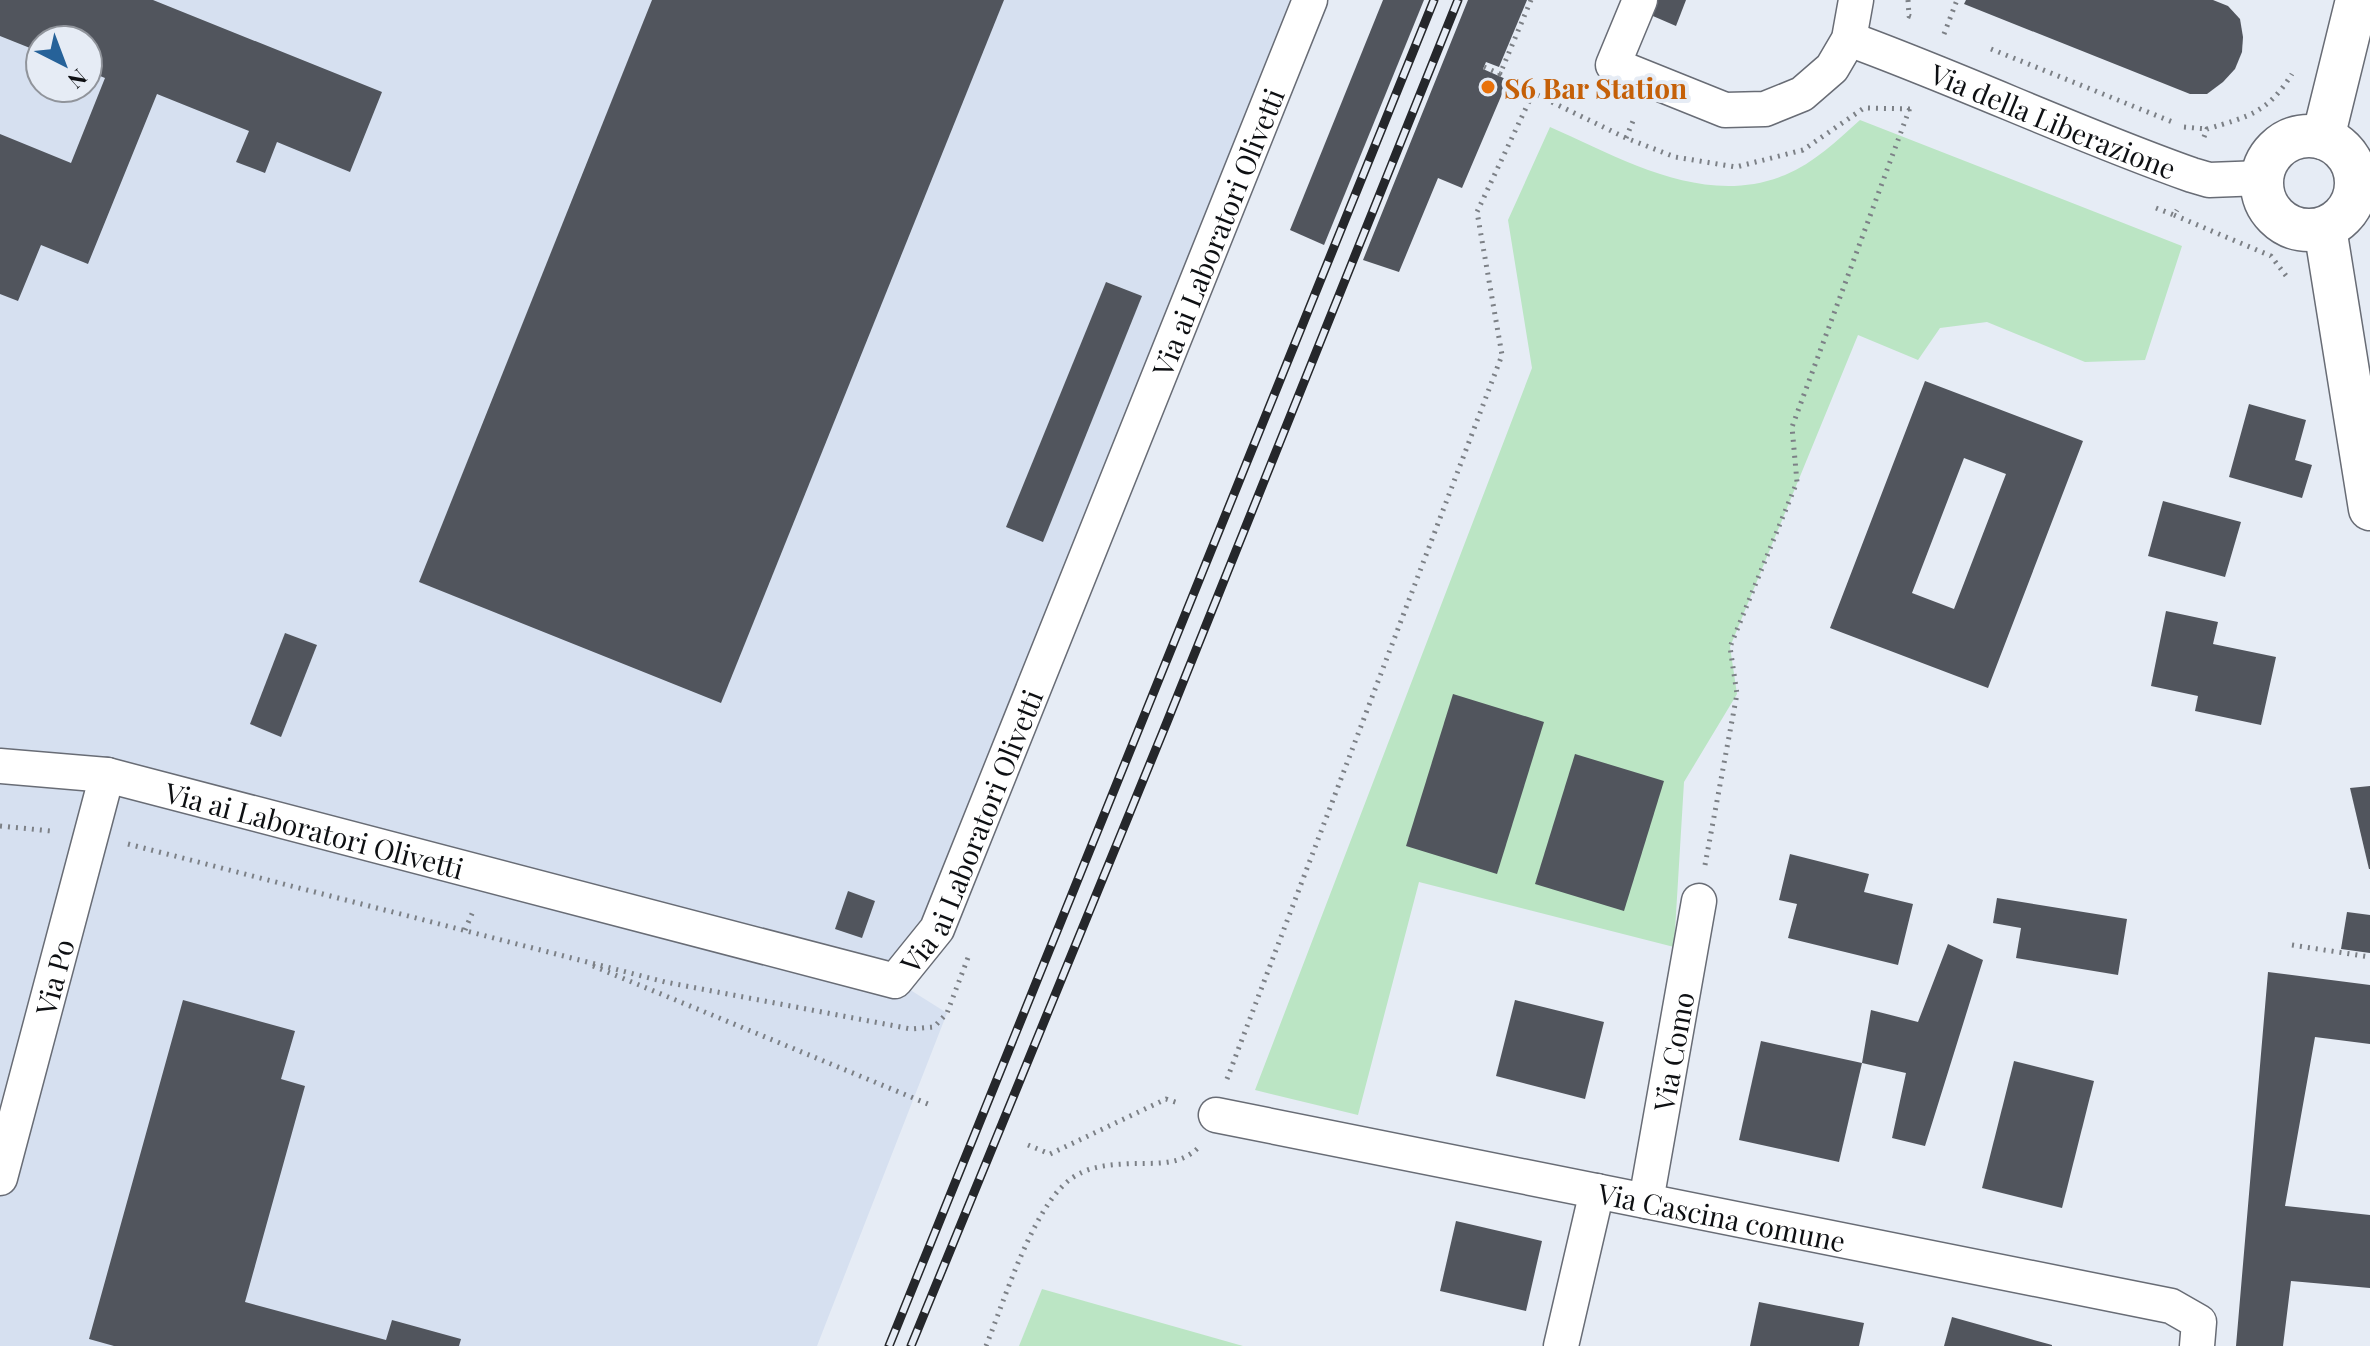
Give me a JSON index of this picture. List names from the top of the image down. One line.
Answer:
{"streets":{"street":["Via della Liberazione","Via ai Laboratori Olivetti","Via Po","Via Como","Via Cascina comune"]},"crossings":[["Via ai Laboratori Olivetti","Via Po"],["Via Como","Via Cascina comune"]],"places":["S6 Bar Station"],"north":"bottom right"}
